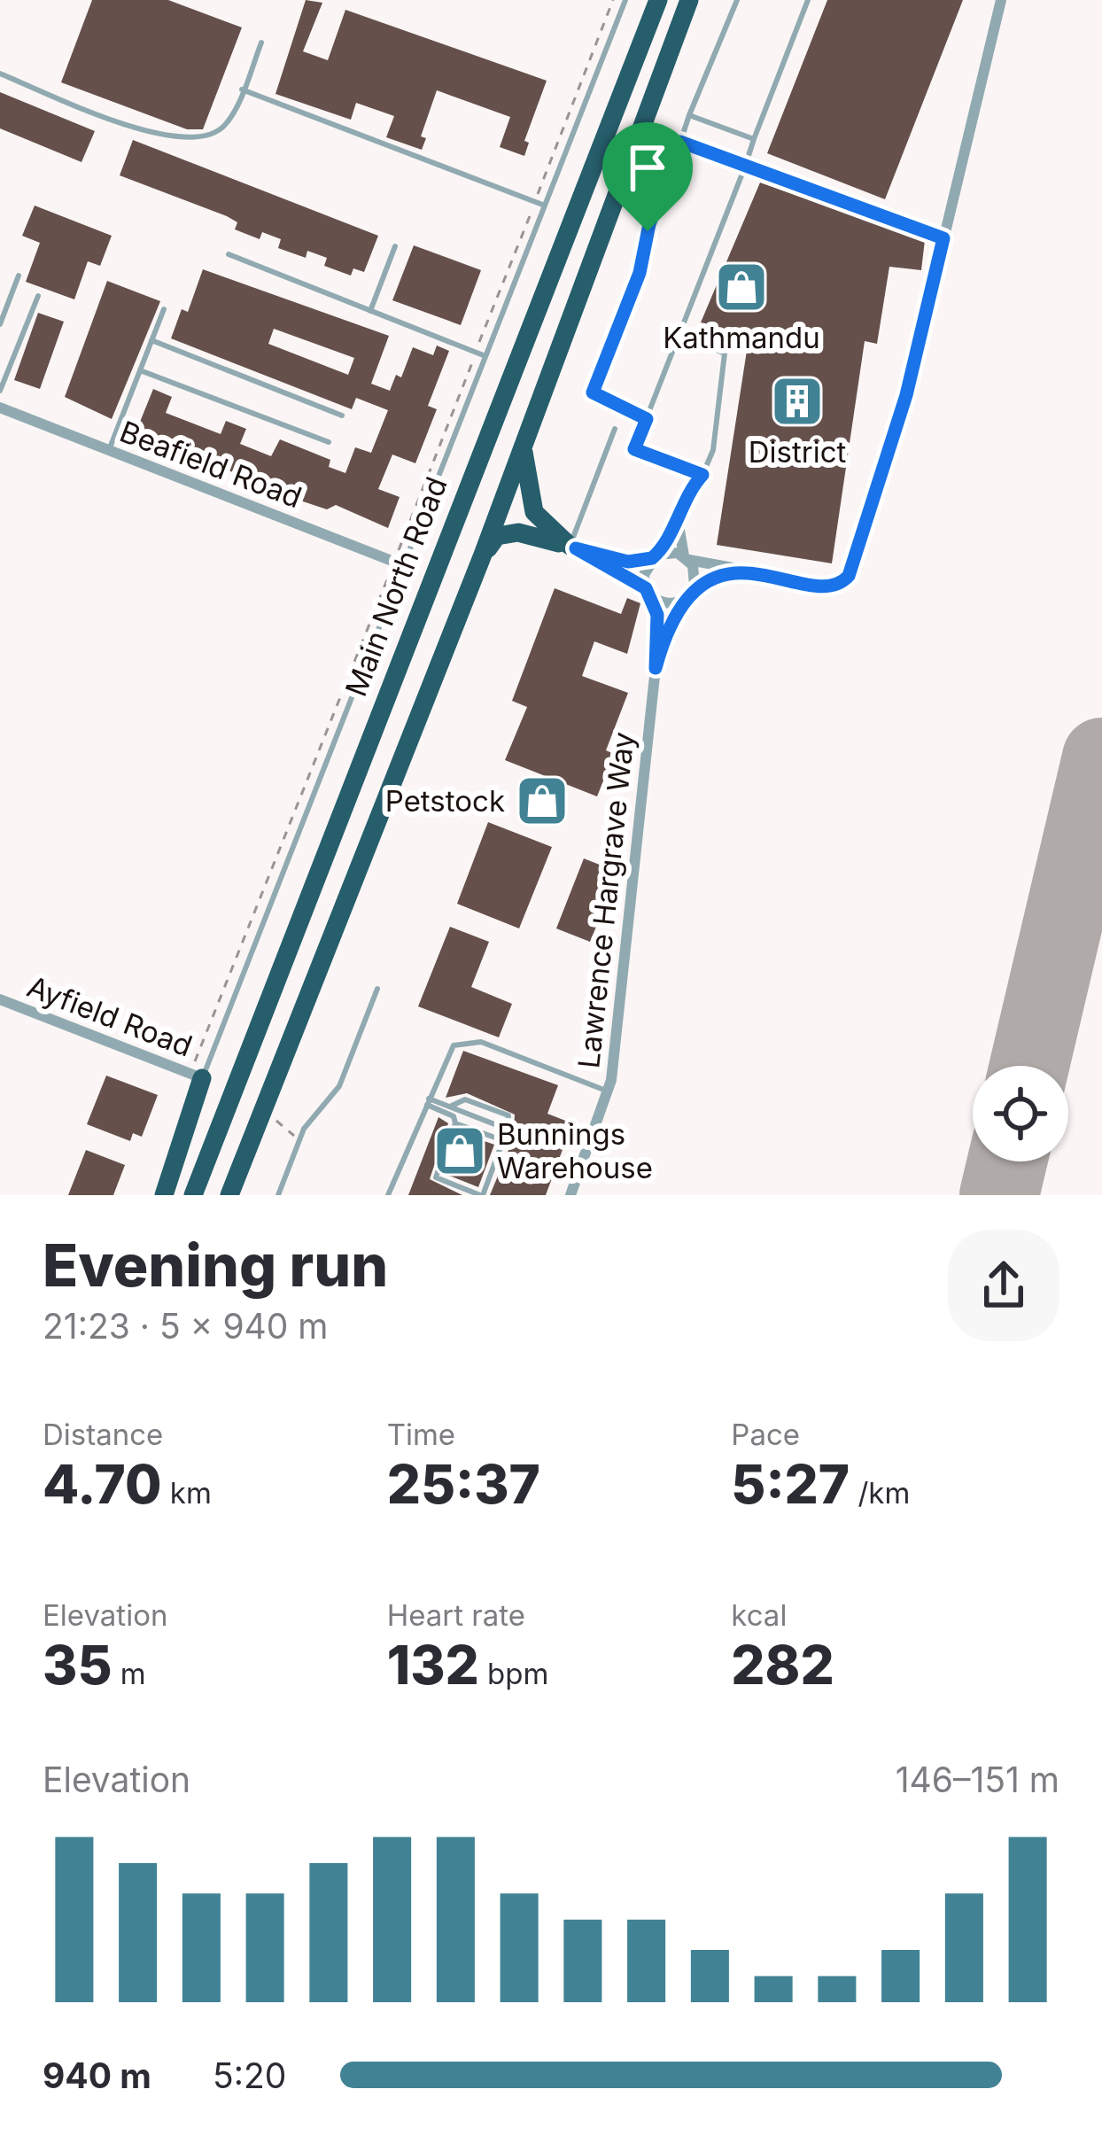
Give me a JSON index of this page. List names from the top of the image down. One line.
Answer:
{"streets":{"highway":["Main North Road"],"street":["Beafield Road","Lawrence Hargrave Way","Ayfield Road"]},"crossings":[["Beafield Road","Main North Road"],["Main North Road","Ayfield Road"]],"places":{"shop":["Kathmandu","Petstock","Bunnings Warehouse"],"building":["District"]},"page":{"heading":["Evening run","21:23 · 5 × 940 m"],"stats":[["Distance","4.70 km"],["Time","25:37"],["Pace","5:27 /km"],["Elevation","35 m"],["Heart rate","132 bpm"],["kcal","282"]],"chart":["Elevation","146–151 m"],"list":[{"name":"940 m","note":"5:20"}]}}
